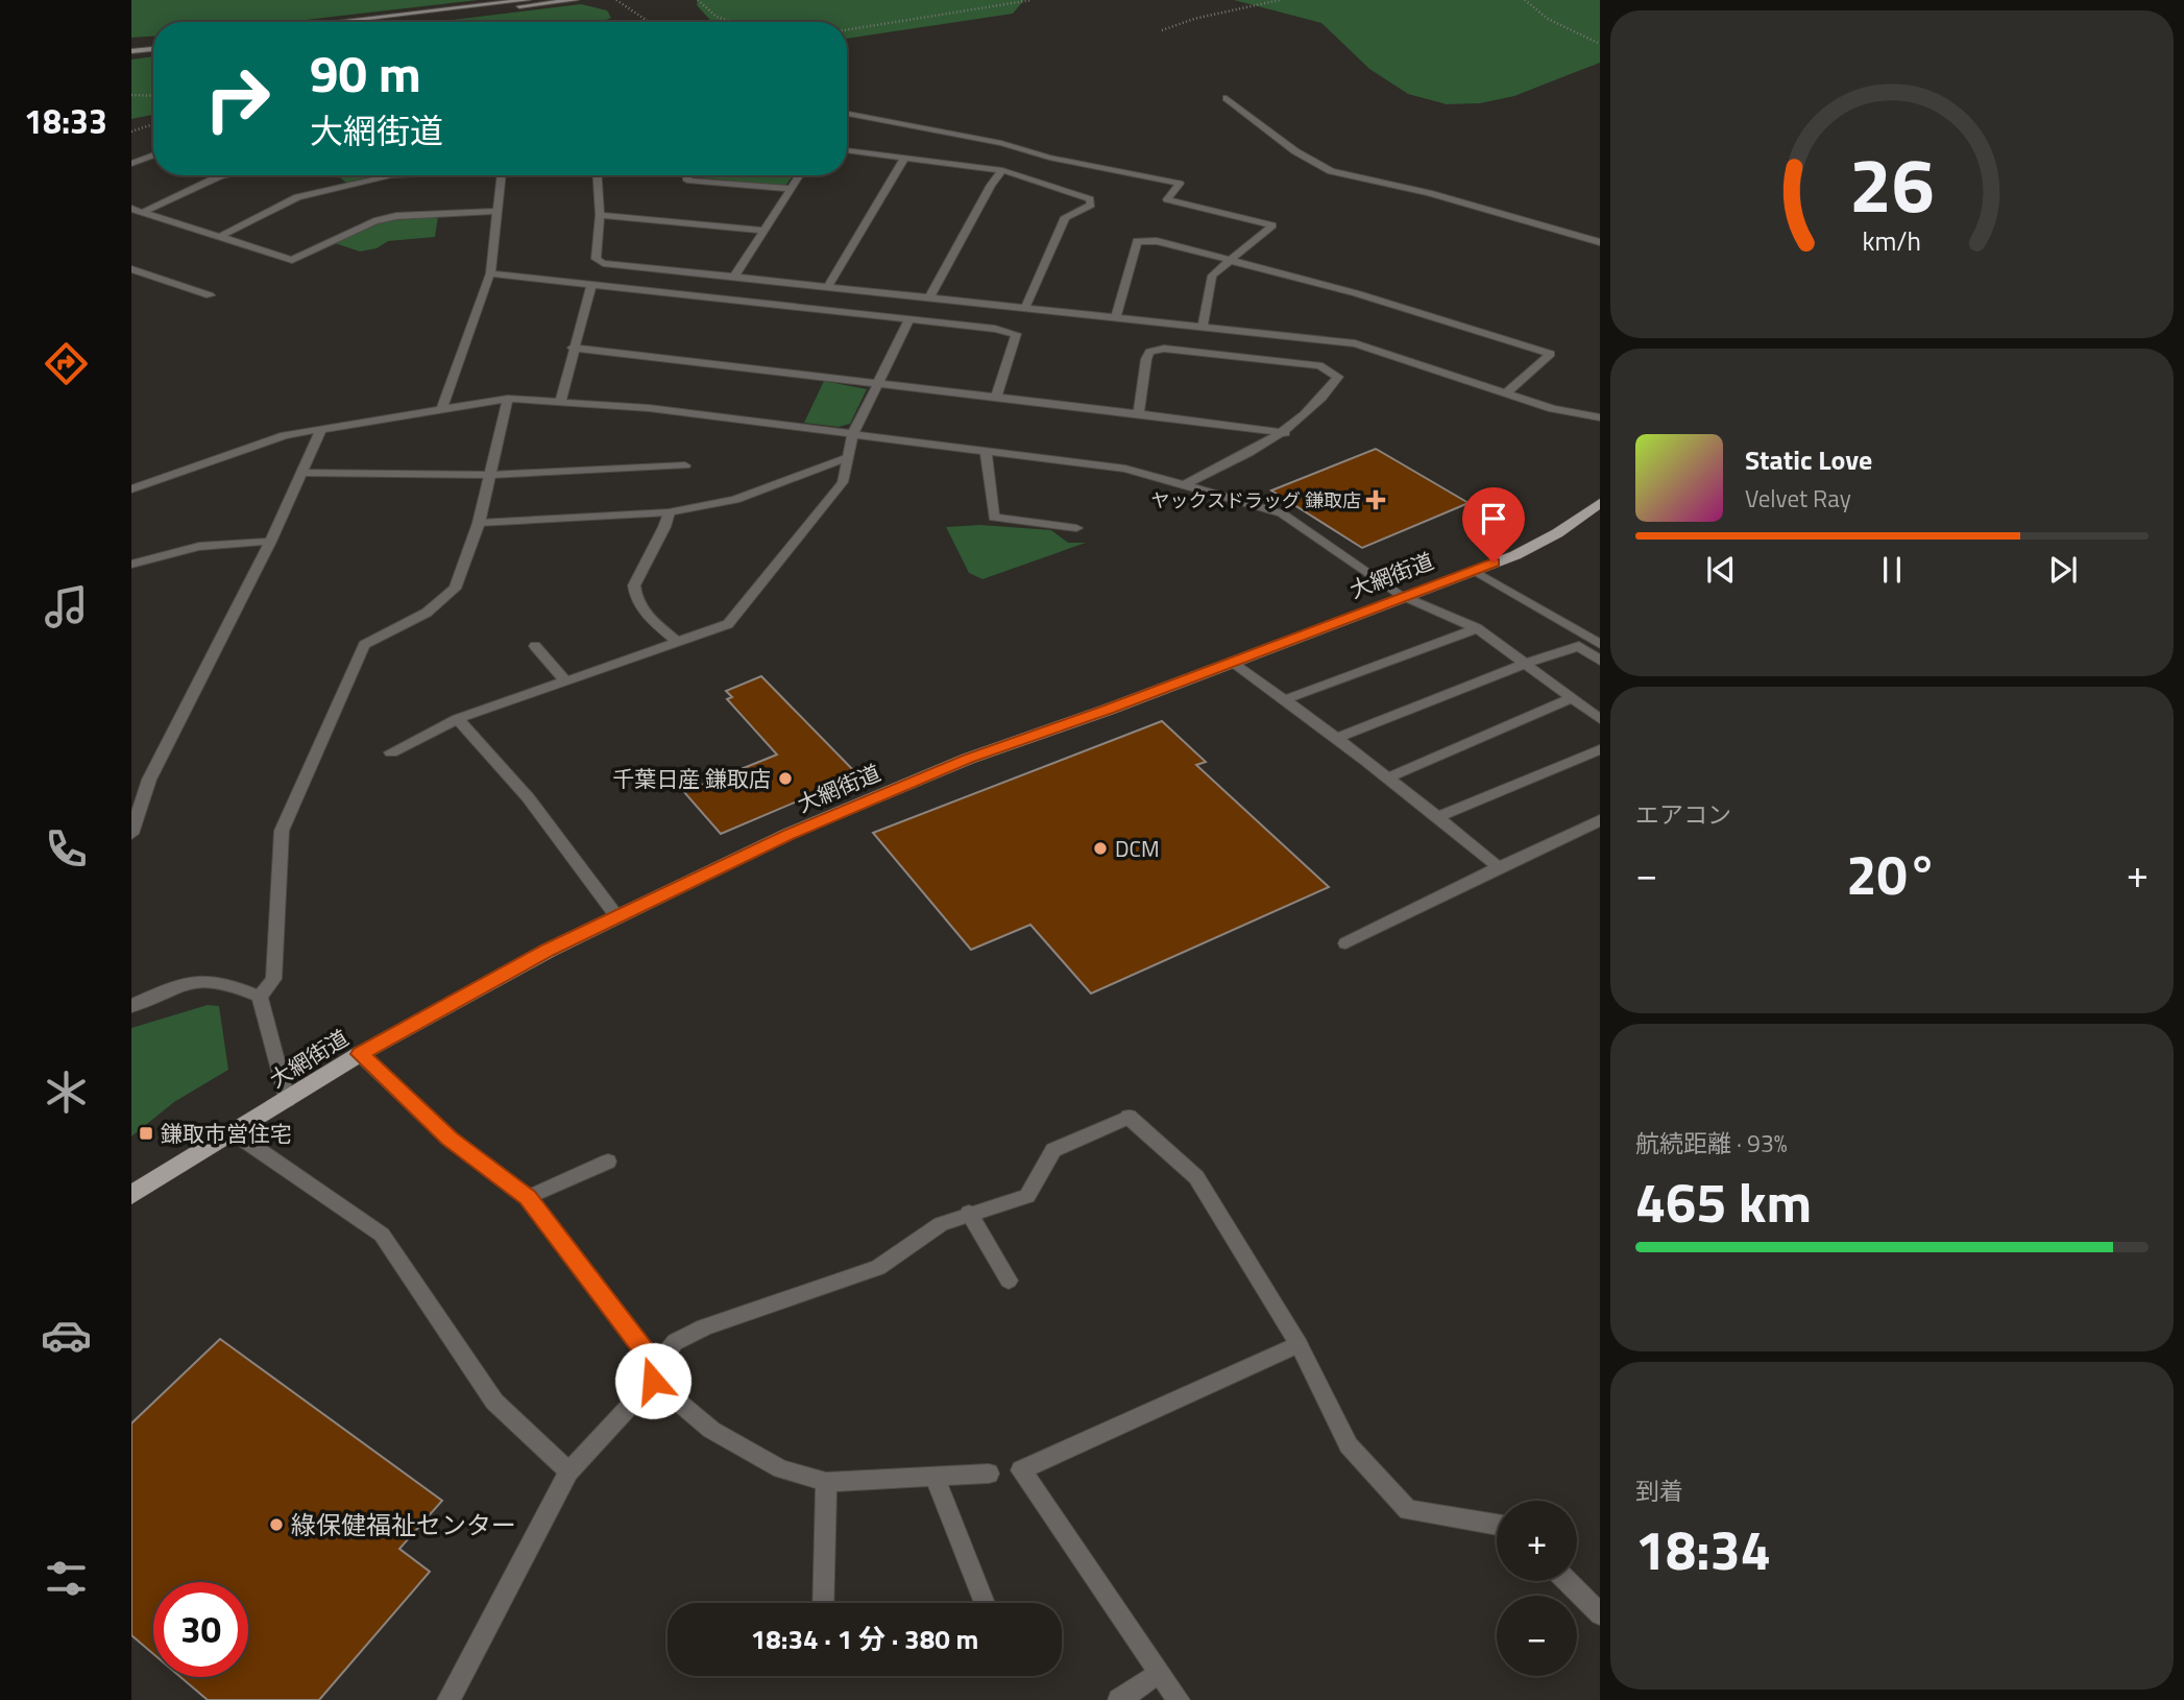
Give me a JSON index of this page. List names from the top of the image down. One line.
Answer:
{"streets":{"main road":["大網街道"]},"places":{"health":["ヤックスドラッグ 鎌取店"],"other":["千葉日産 鎌取店","DCM","綠保健福祉センター"],"transit":["鎌取市営住宅"]},"page":{"tabs":"18:33","turn":["90 m","大網街道"],"song":["Static Love","Velvet Ray"],"tile":["エアコン",["航続距離 · 93%","465 km"],["到着","18:34"]],"heat":["−","20°","+"],"map_buttons":["+","−"],"limit":"30","trip":"18:34 · 1 分 · 380 m","gauge":["26","km/h"]}}
